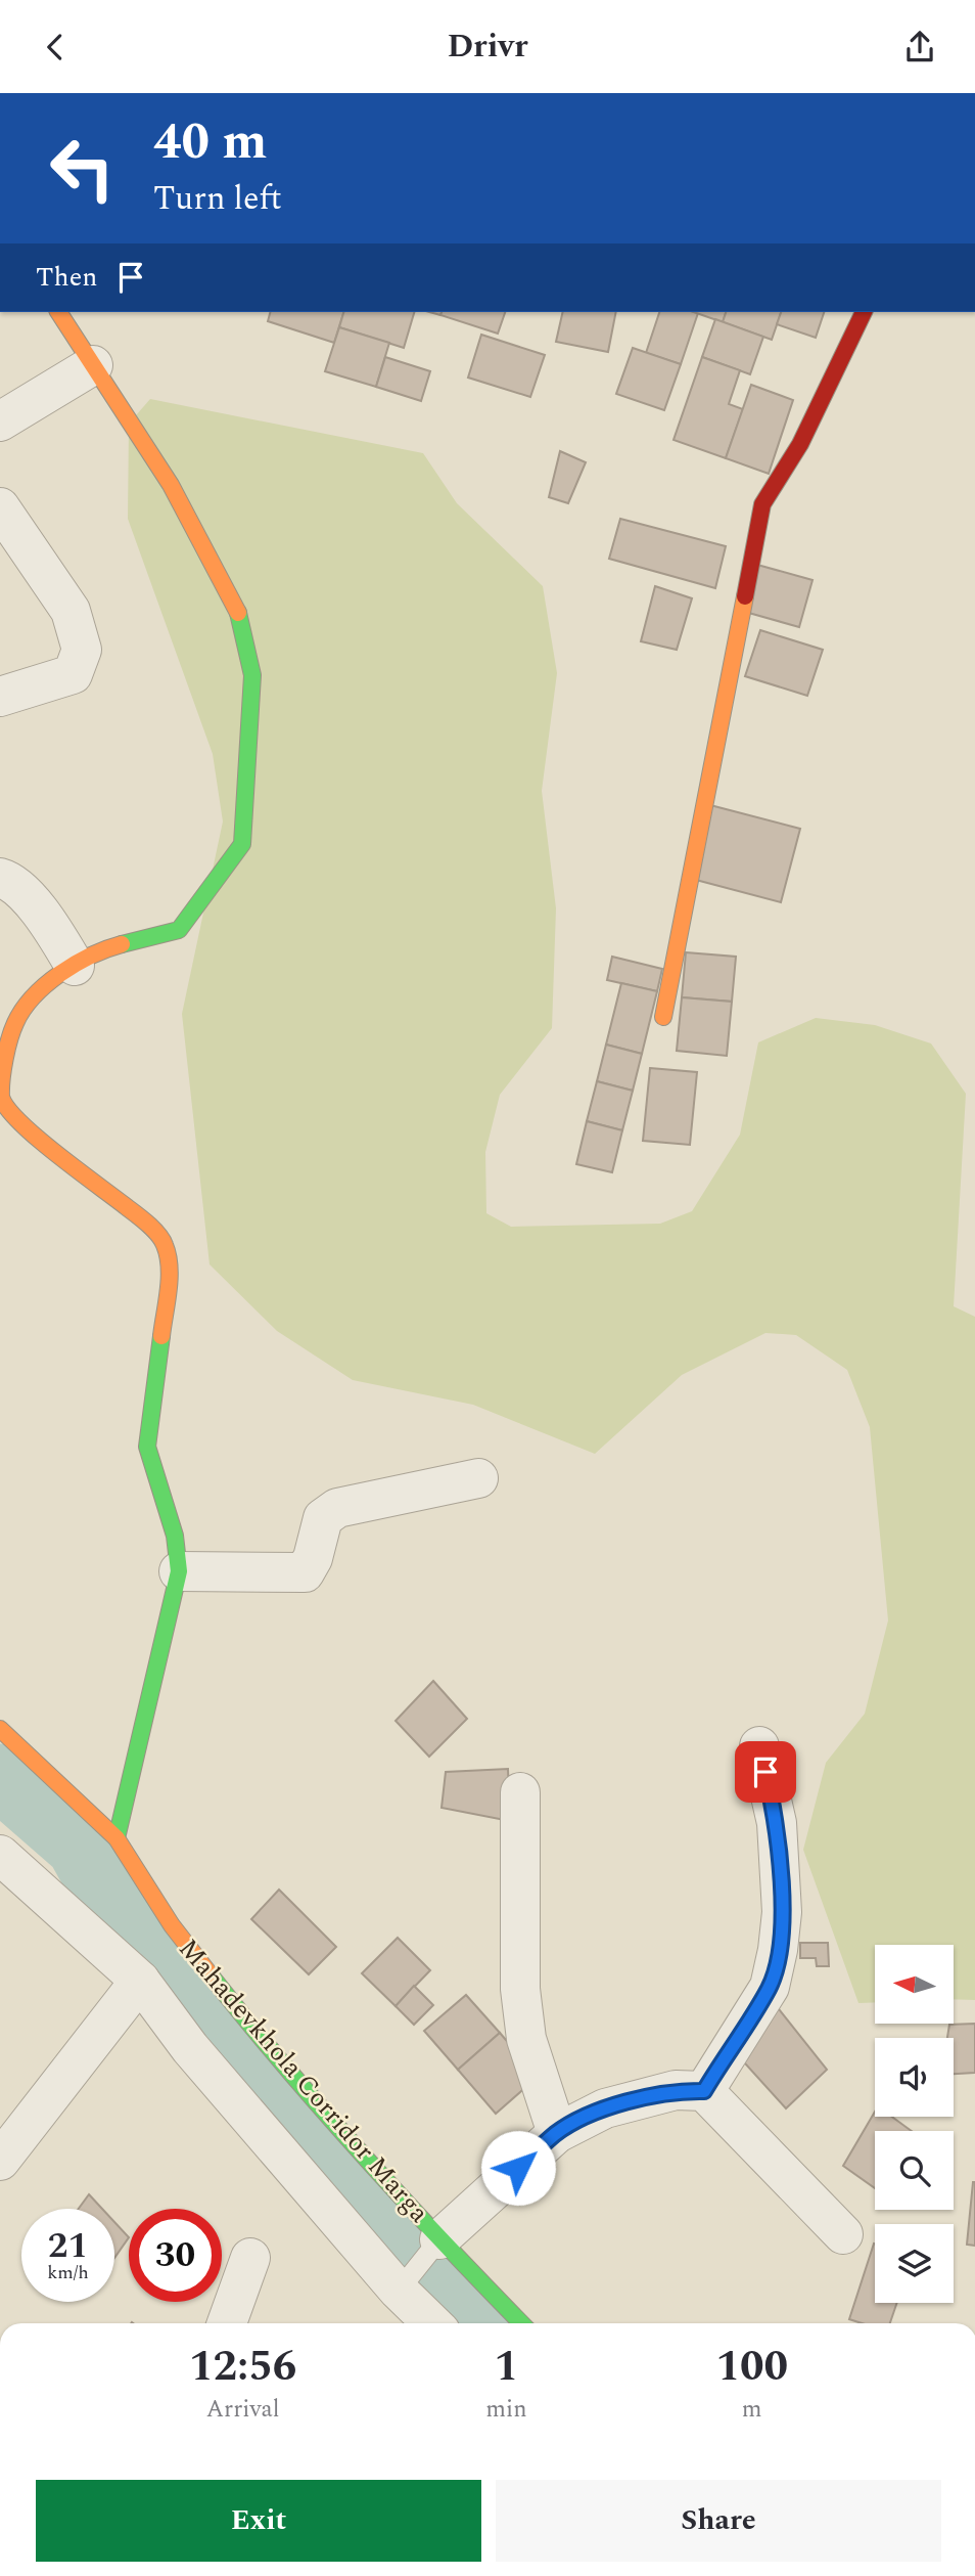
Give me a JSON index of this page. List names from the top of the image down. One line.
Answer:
{"streets":{"street":["Mahadevkhola Corridor Marga"]},"north":"left","page":{"header":"Drivr","turn":["40 m","Turn left"],"then":"Then","speed":"21 km/h","limit":"30","eta":["12:56","Arrival","1","min","100","m"],"buttons":["Exit","Share"]}}
